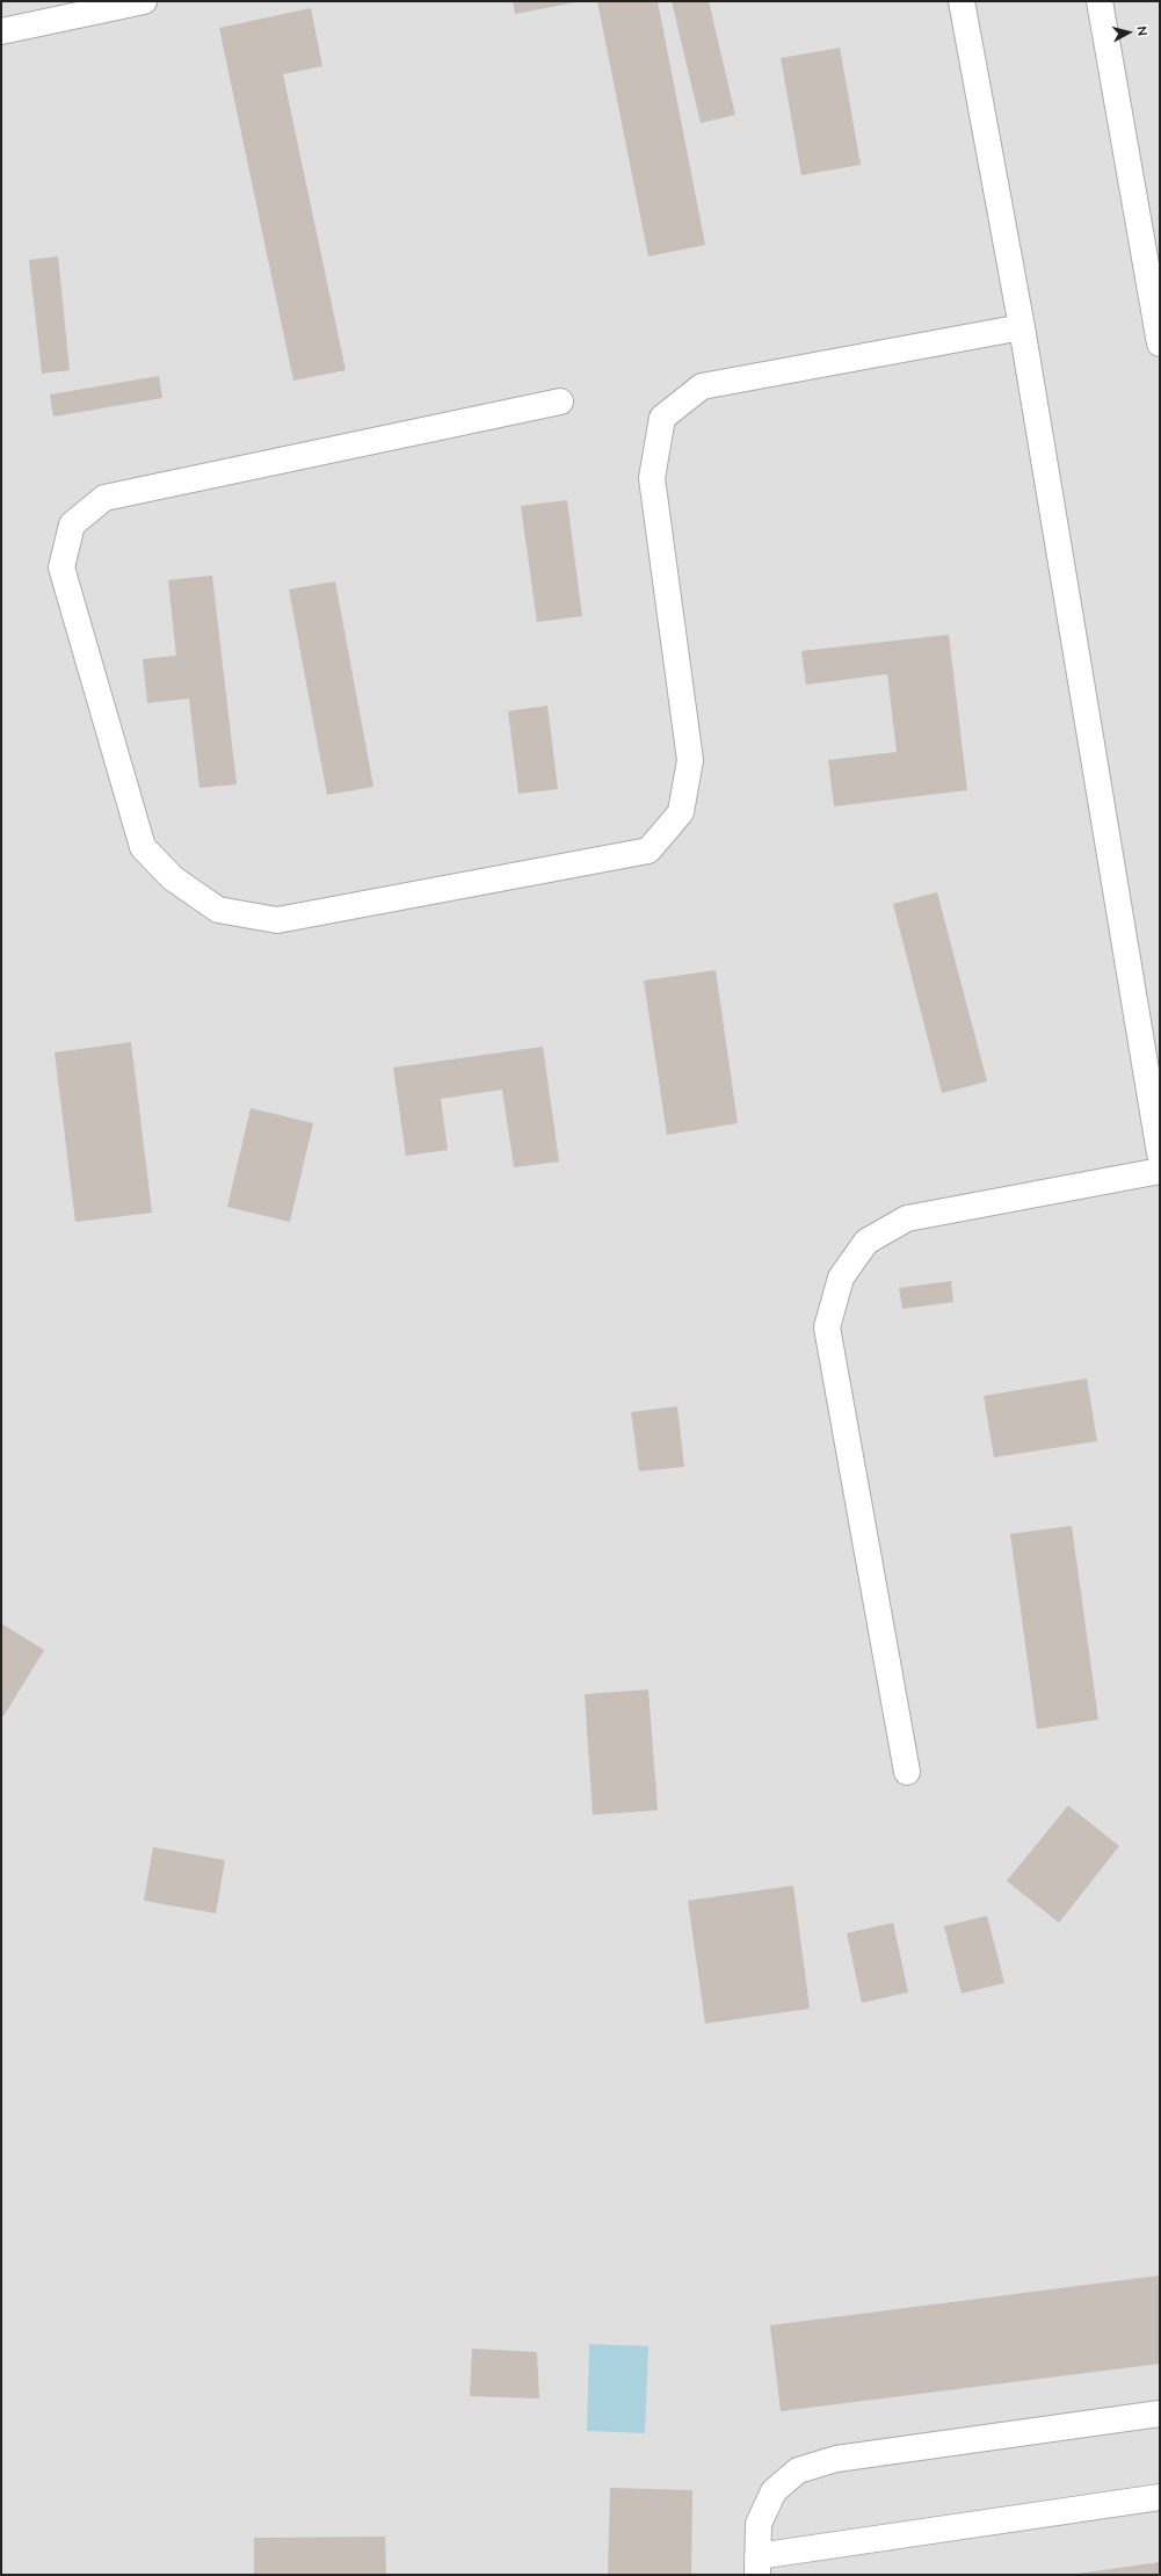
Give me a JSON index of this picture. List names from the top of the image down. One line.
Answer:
{"north":"right"}
